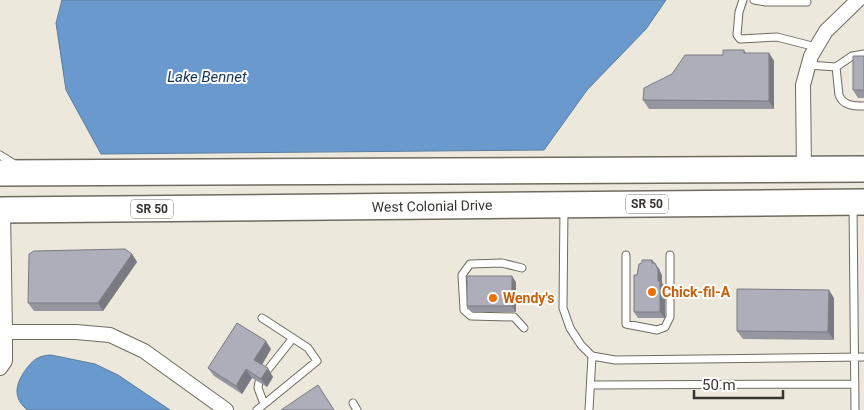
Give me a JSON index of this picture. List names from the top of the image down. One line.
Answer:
{"streets":{"highway":["SR 50","West Colonial Drive"]},"water":["Lake Bennet"],"places":["Chick-fil-A","Wendy's"],"scale_bar":"50 m"}
